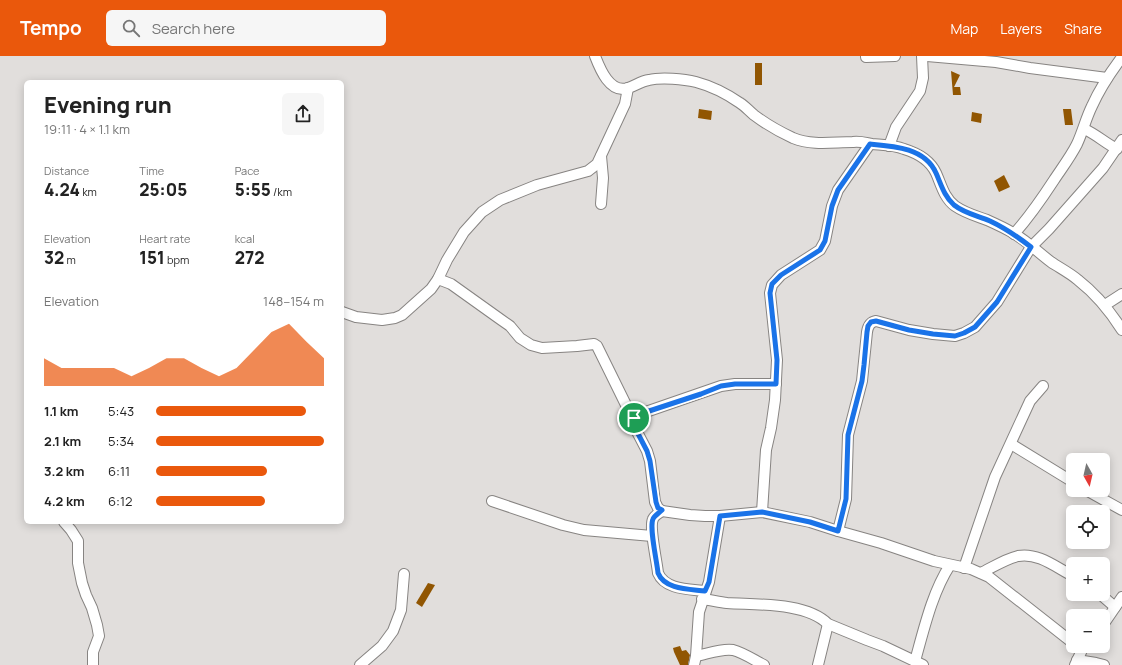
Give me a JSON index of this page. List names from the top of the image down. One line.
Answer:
{"north":"bottom","page":{"header":"Tempo","search":"Search here","nav":["Map","Layers","Share"],"heading":["Evening run","19:11 · 4 × 1.1 km"],"stats":[["Distance","4.24 km"],["Time","25:05"],["Pace","5:55 /km"],["Elevation","32 m"],["Heart rate","151 bpm"],["kcal","272"]],"chart":["Elevation","148–154 m"],"list":[{"name":"1.1 km","note":"5:43"},{"name":"2.1 km","note":"5:34"},{"name":"3.2 km","note":"6:11"},{"name":"4.2 km","note":"6:12"}],"map_buttons":["+","−"]}}
